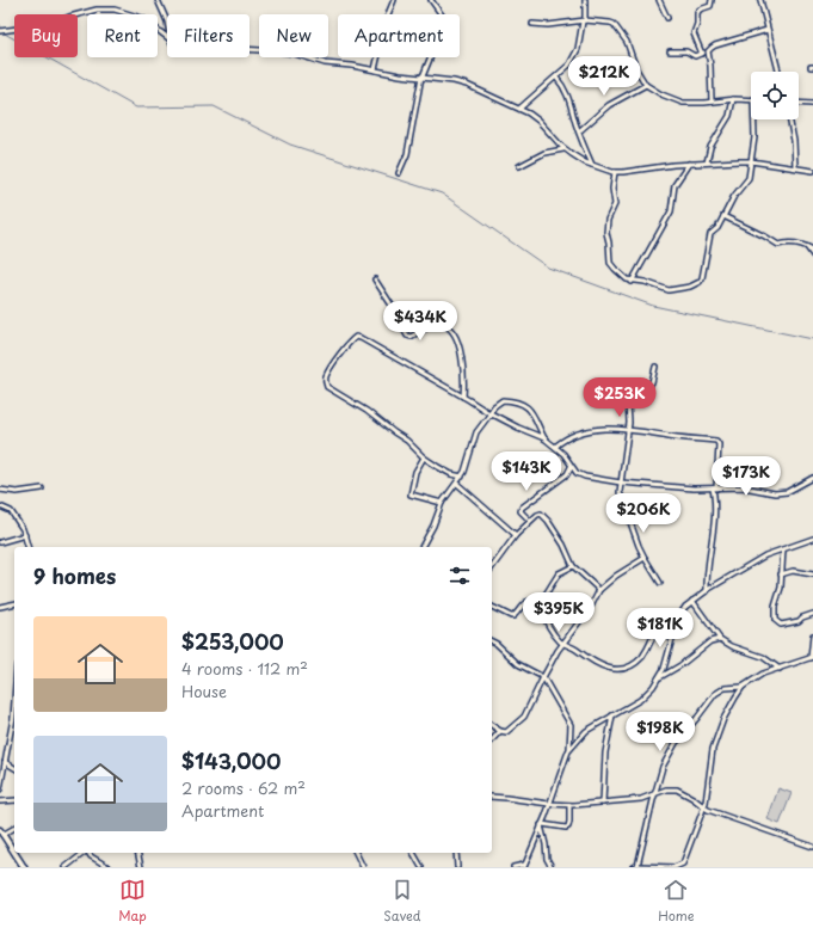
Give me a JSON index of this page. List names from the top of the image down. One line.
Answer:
{"page":{"chip":["Buy","Rent","Filters","New","Apartment"],"price":["$212K","$434K","$253K","$143K","$173K","$206K","$395K","$181K","$198K"],"heading":"9 homes","list":[{"name":"$253,000","note":"4 rooms · 112 m² · House"},{"name":"$143,000","note":"2 rooms · 62 m² · Apartment"}],"tabs":["Map","Saved","Home"]}}
